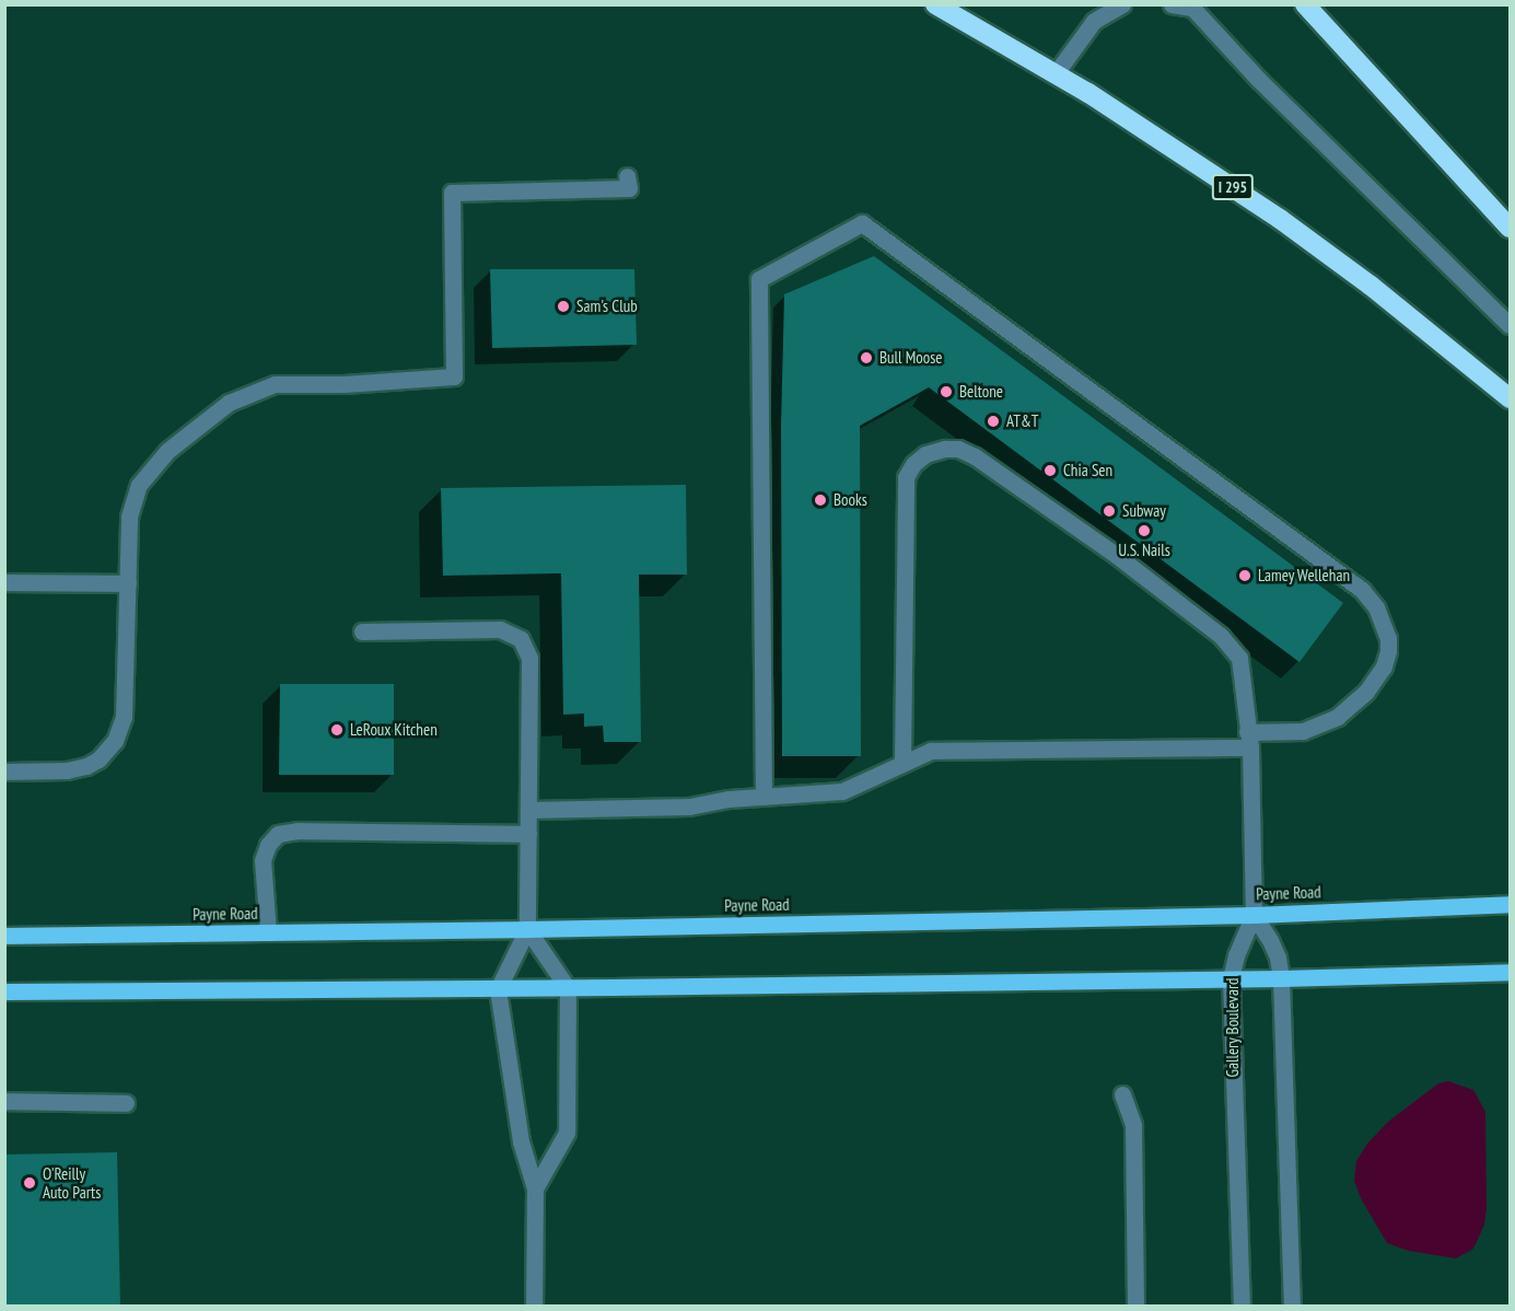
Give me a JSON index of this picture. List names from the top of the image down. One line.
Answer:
{"streets":{"highway":["I 295"],"main road":["Payne Road"],"street":["Gallery Boulevard"]},"crossings":[["Payne Road","Gallery Boulevard"]],"places":["Sam's Club","Bull Moose","Beltone","AT&T","Chia Sen","Books","Subway","U.S. Nails","Lamey Wellehan","LeRoux Kitchen","O'Reilly Auto Parts"]}
